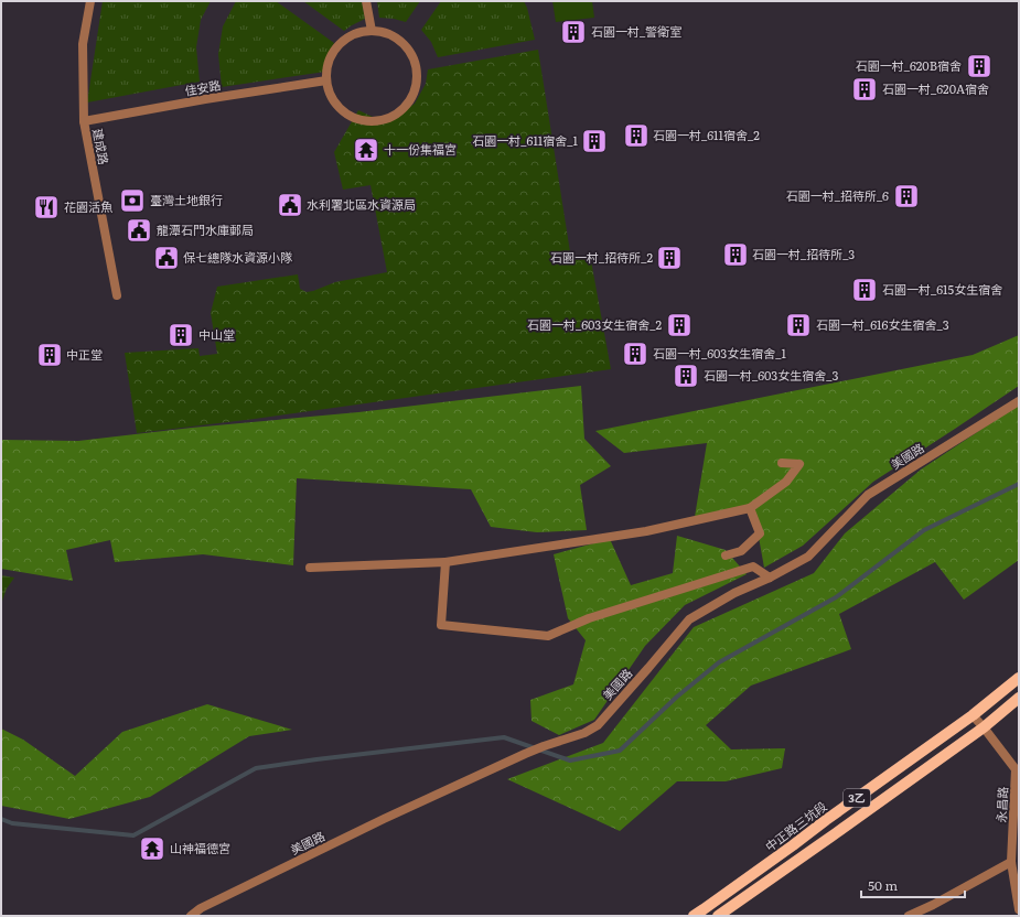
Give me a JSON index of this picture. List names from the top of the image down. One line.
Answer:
{"streets":{"main road":["3乙","中正路三坑段"],"street":["佳安路","建成路","美國路","永昌路"]},"crossings":[["佳安路","建成路"],["3乙","永昌路"],["永昌路","中正路三坑段"]],"places":{"building":["石園一村_警衛室","石園一村_620B宿舍","石園一村_620A宿舍","石園一村_611宿舍_2","石園一村_611宿舍_1","石園一村_招待所_6","石園一村_招待所_3","石園一村_招待所_2","石園一村_615女生宿舍","石園一村_603女生宿舍_2","石園一村_616女生宿舍_3","中山堂","石園一村_603女生宿舍_1","中正堂","石園一村_603女生宿舍_3"],"temple":["十一份集福宮","山神福德宮"],"bank":["臺灣土地銀行"],"public building":["水利署北區水資源局","龍潭石門水庫郵局","保七總隊水資源小隊"],"restaurant":["花園活魚"]},"scale_bar":"50 m"}
